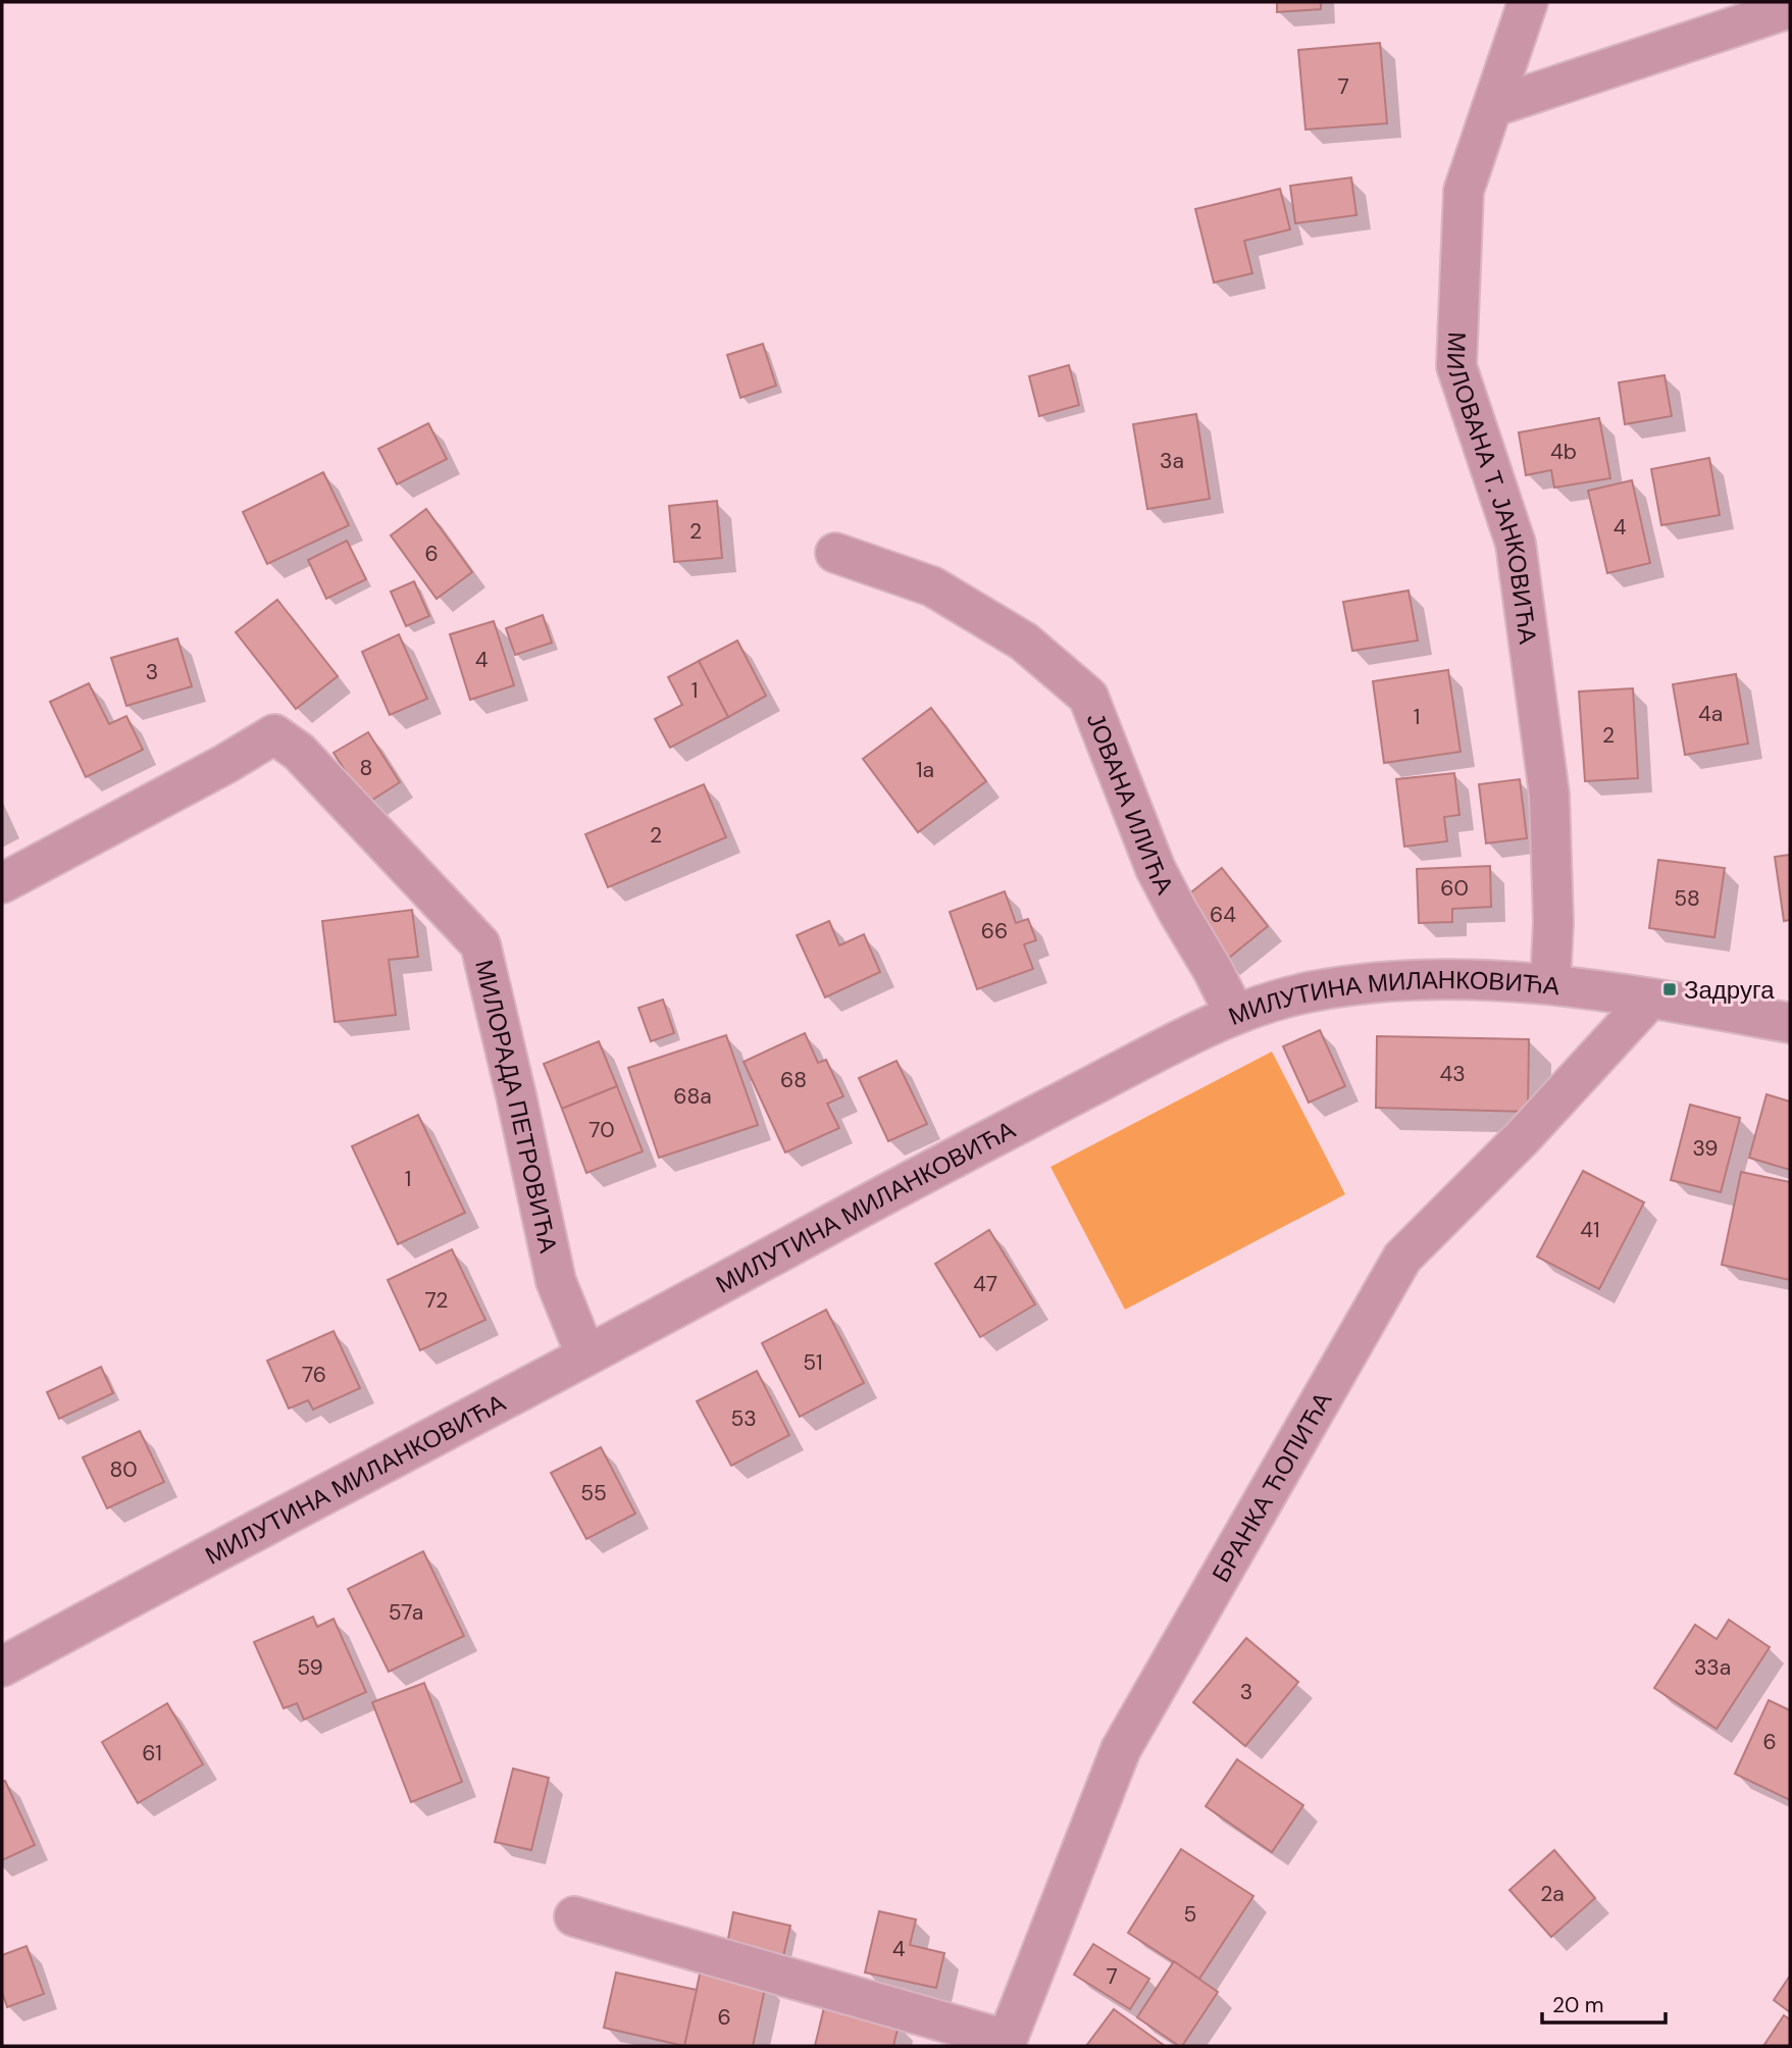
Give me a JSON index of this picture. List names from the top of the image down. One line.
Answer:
{"streets":{"street":["МИЛОВАНА Т. ЈАНКОВИЋА","ЈОВАНА ИЛИЋА","МИЛУТИНА МИЛАНКОВИЋА","МИЛОРАДА ПЕТРОВИЋА","БРАНКА ЋОПИЋА"]},"crossings":[["МИЛОВАНА Т. ЈАНКОВИЋА","МИЛУТИНА МИЛАНКОВИЋА"],["ЈОВАНА ИЛИЋА","МИЛУТИНА МИЛАНКОВИЋА"],["МИЛУТИНА МИЛАНКОВИЋА","МИЛОРАДА ПЕТРОВИЋА"],["МИЛУТИНА МИЛАНКОВИЋА","БРАНКА ЋОПИЋА"]],"places":{"transit":["Задруга"]},"house_numbers":["7","4b","3a","4","2","6","4","3","1","4a","1","2","8","1a","2","60","58","64","66","43","68","68a","70","39","1","41","47","72","51","76","53","80","55","57a","59","33a","3","6","61","2a","5","4","7","6"],"scale_bar":"20 m"}
